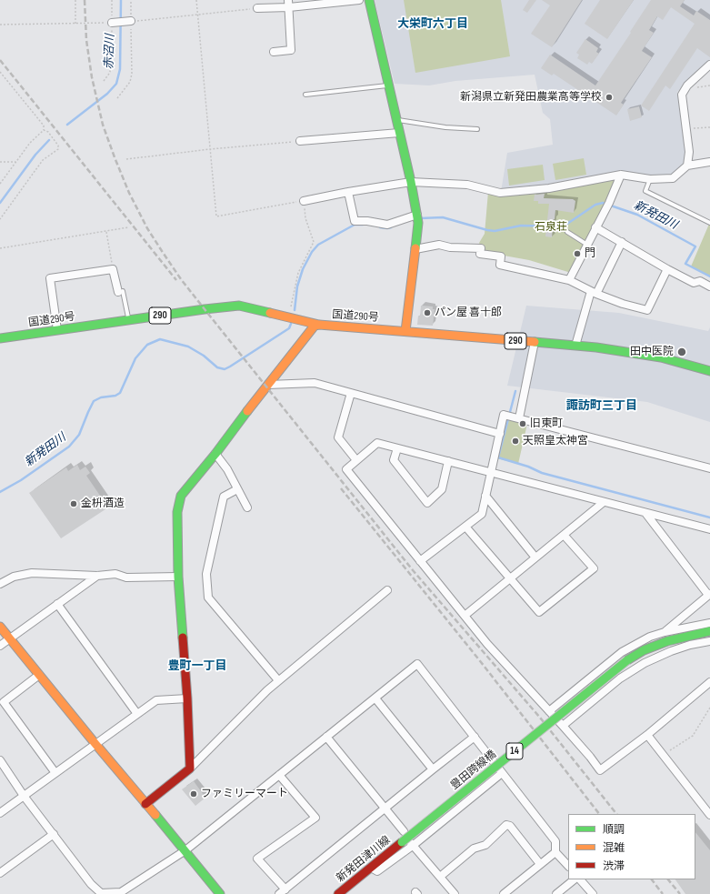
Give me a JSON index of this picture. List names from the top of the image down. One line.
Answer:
{"streets":{"main road":["290","国道290号","14","豊田跨線橋","新発田津川線"]},"crossings":[["豊田跨線橋","新発田津川線"]],"districts":["大栄町六丁目","諏訪町三丁目","豊町一丁目"],"water":["赤沼川","新発田川"],"parks":["石泉荘"],"places":["新潟県立新発田農業高等学校","門","パン屋 喜十郎","田中医院","旧東町","天照皇太神宮","金枡酒造","ファミリーマート"],"legend":["順調","混雑","渋滞"]}
